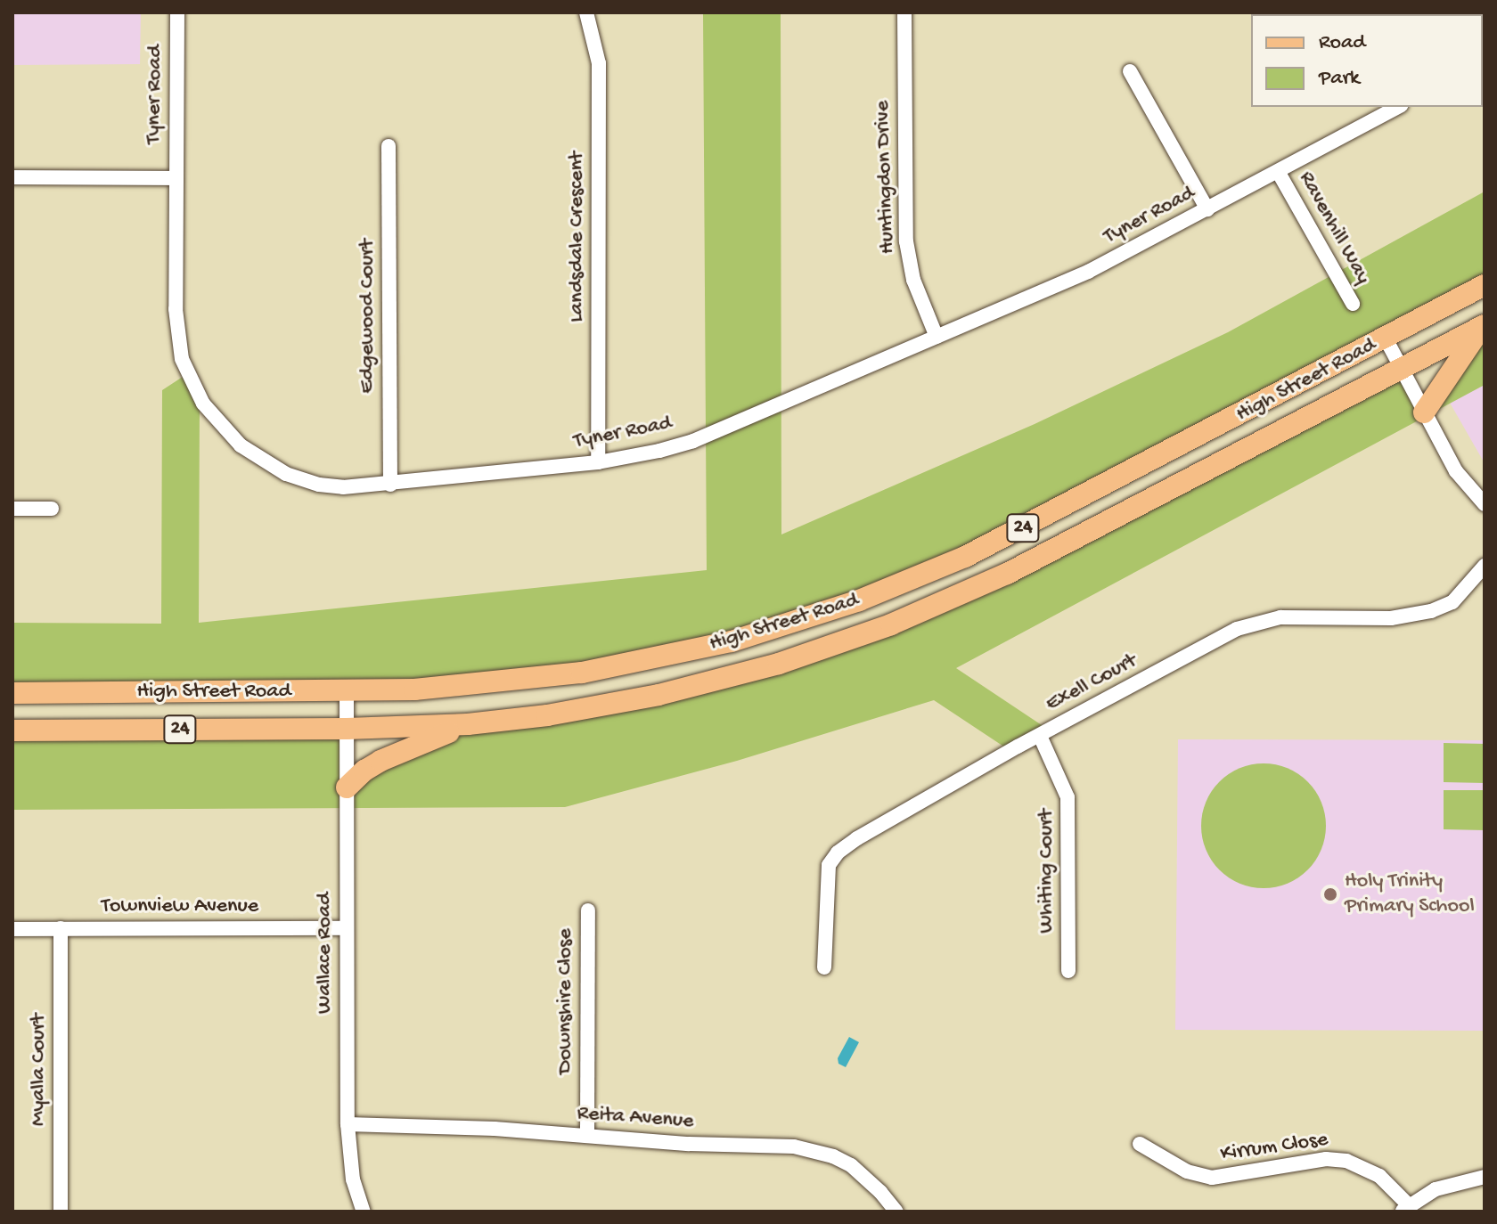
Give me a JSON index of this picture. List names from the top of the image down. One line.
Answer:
{"streets":{"main road":["High Street Road","24"],"street":["Tyner Road","Huntingdon Drive","Ravenhill Way","Landsdale Crescent","Edgewood Court","Exell Court","Whiting Court","Townview Avenue","Wallace Road","Downshire Close","Myalla Court","Reita Avenue","Kirrum Close"]},"crossings":[["Tyner Road","Huntingdon Drive"],["Tyner Road","Ravenhill Way"],["Tyner Road","Landsdale Crescent"],["Tyner Road","Edgewood Court"],["High Street Road","Wallace Road"],["Exell Court","Whiting Court"],["Townview Avenue","Wallace Road"],["Townview Avenue","Myalla Court"],["Wallace Road","Reita Avenue"],["Downshire Close","Reita Avenue"]],"places":["Holy Trinity Primary School"],"legend":["Road","Park"]}
